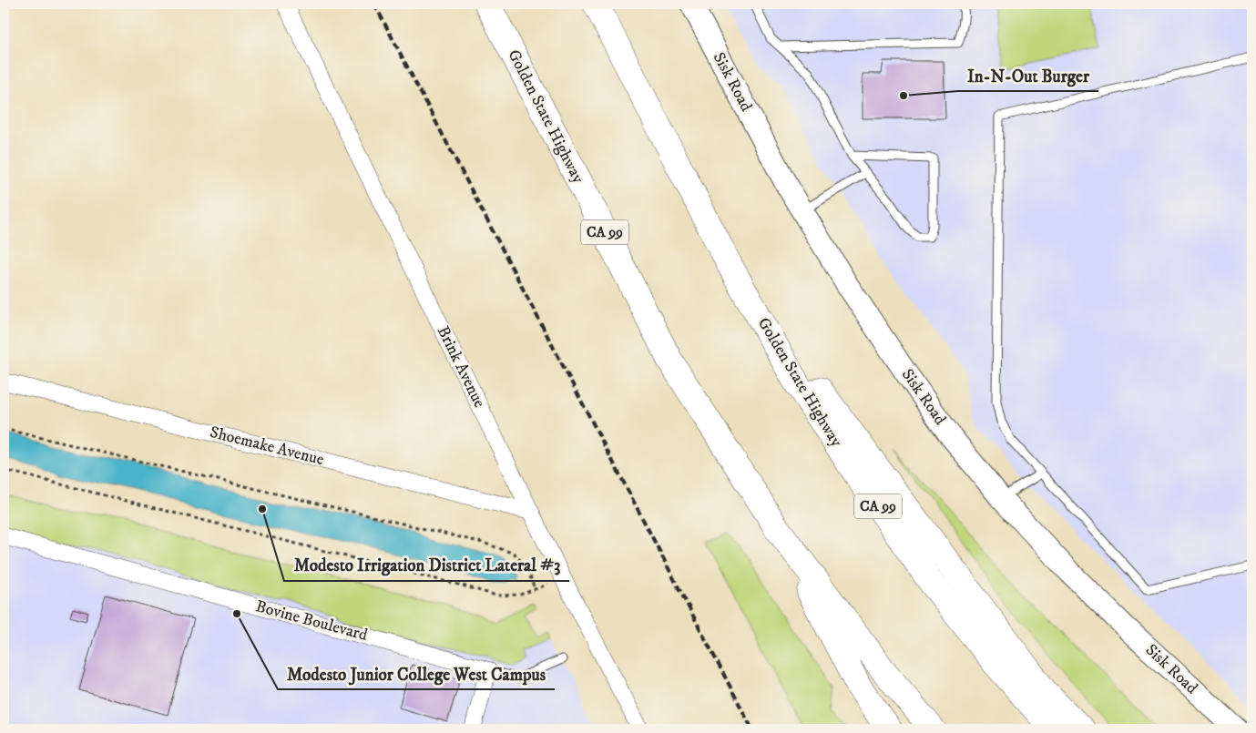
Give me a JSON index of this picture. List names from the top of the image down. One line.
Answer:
{"streets":{"highway":["Golden State Highway","CA 99"],"main road":["Sisk Road"],"street":["Brink Avenue","Shoemake Avenue","Bovine Boulevard"]},"crossings":[["Brink Avenue","Shoemake Avenue"]],"places":["In-N-Out Burger","Modesto Irrigation District Lateral #3","Modesto Junior College West Campus"]}
